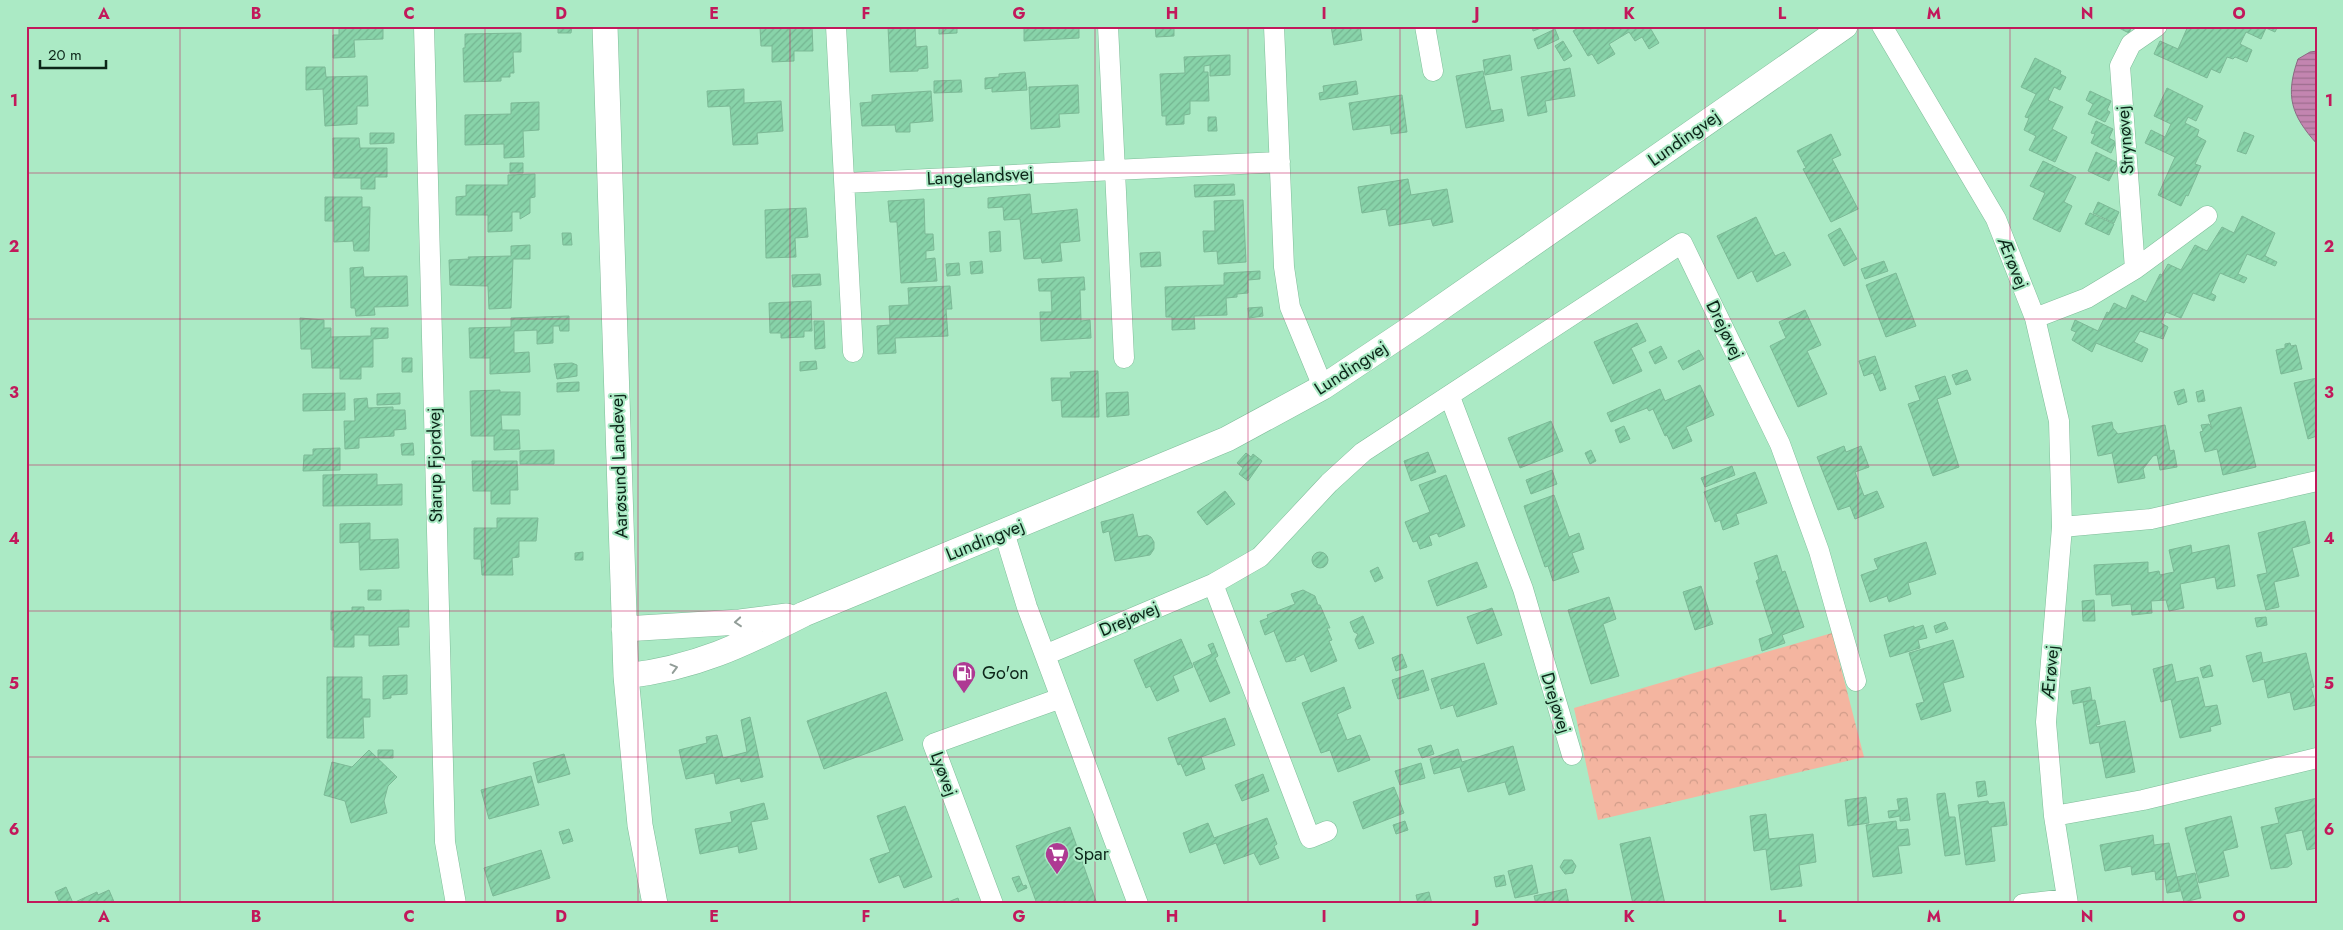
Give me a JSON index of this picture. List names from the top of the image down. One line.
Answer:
{"streets":{"street":["Lundingvej","Strynøvej","Langelandsvej","Ærøvej","Drejøvej","Starup Fjordvej","Aarøsund Landevej","Lyøvej"]},"crossings":[["Lundingvej","Aarøsund Landevej"]],"places":{"fuel station":["Go'on"],"supermarket":["Spar"]},"scale_bar":"20 m","grid":{"columns":["A","B","C","D","E","F","G","H","I","J","K","L","M","N","O"],"rows":["1","2","3","4","5","6"]}}
